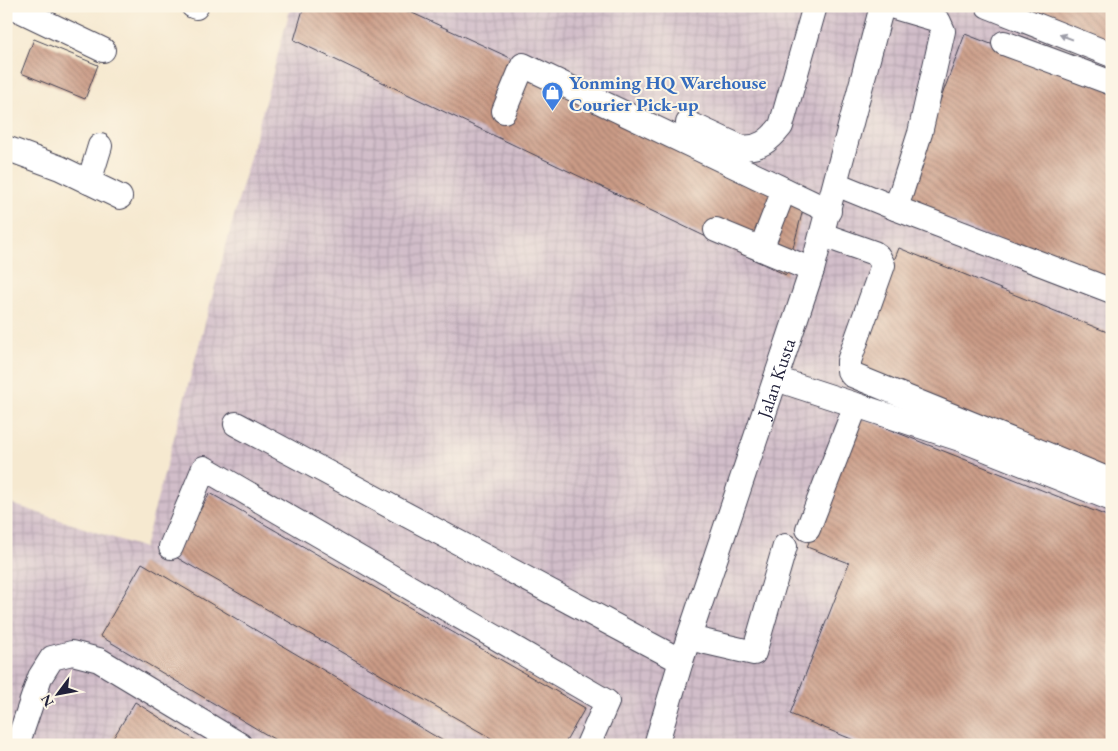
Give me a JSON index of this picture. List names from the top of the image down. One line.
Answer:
{"streets":{"street":["Jalan Kusta"]},"places":{"shop":["Yonming HQ Warehouse Courier Pick-up"]},"north":"bottom left"}
